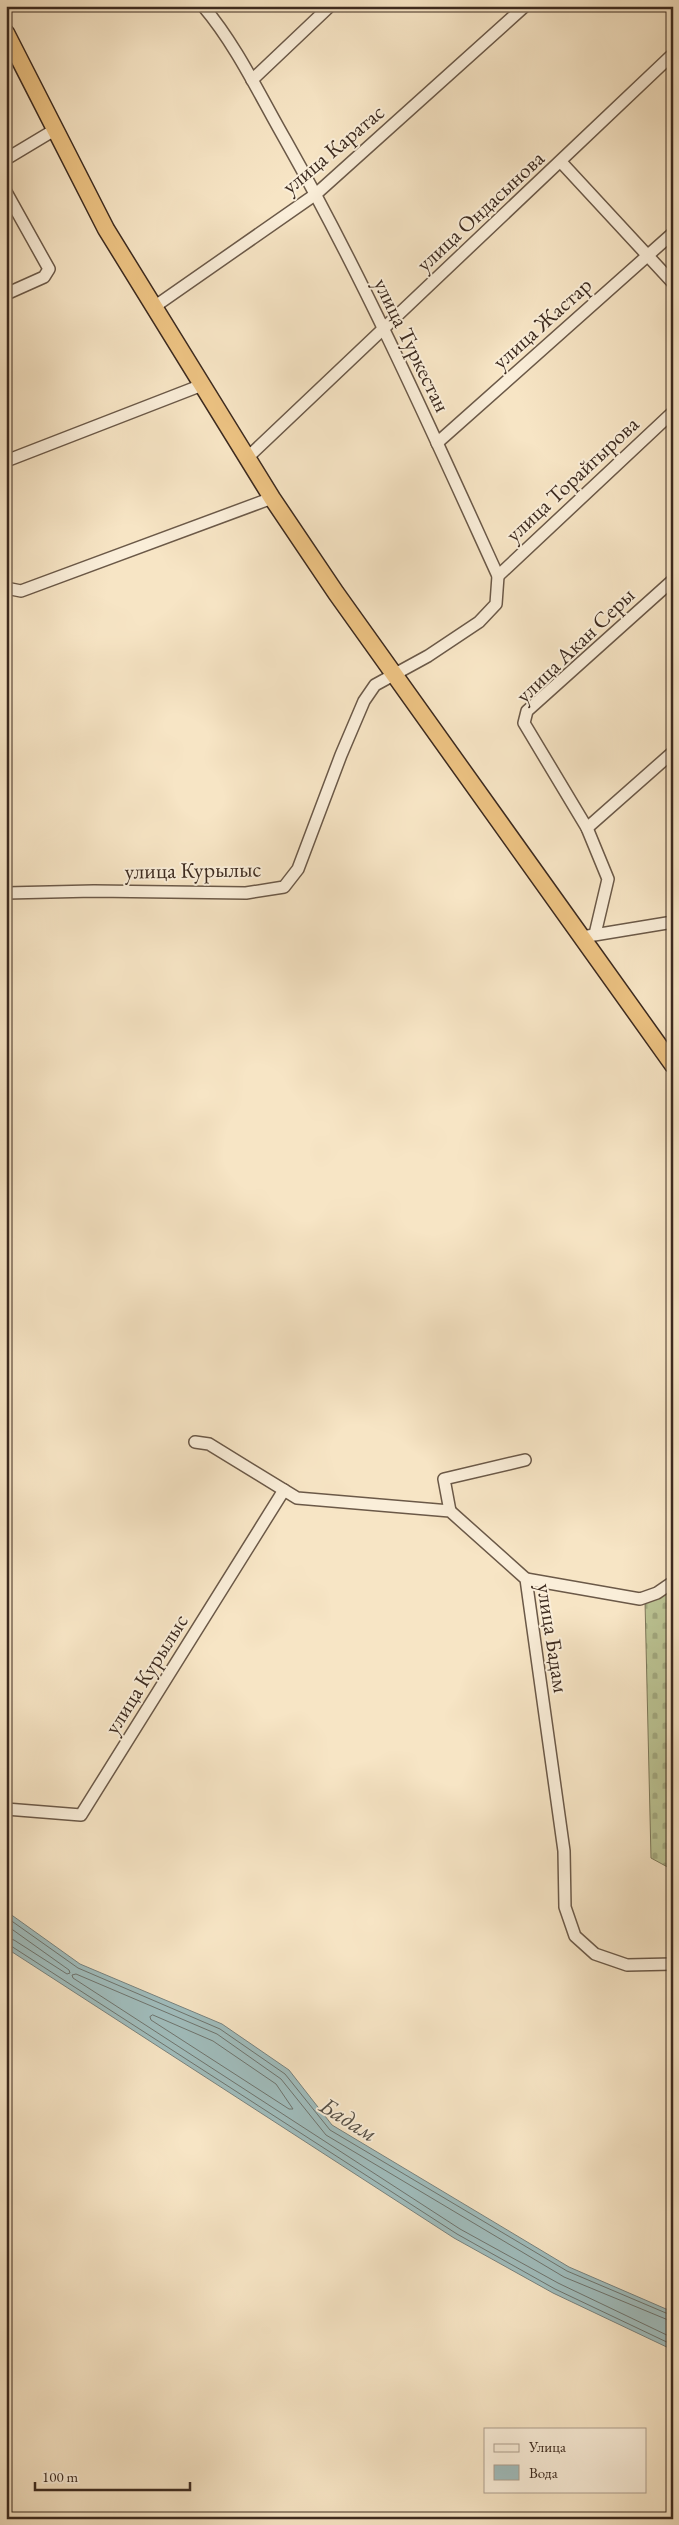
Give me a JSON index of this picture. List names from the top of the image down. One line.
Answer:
{"streets":{"street":["улица Каратас","улица Ондасынова","улица Жастар","улица Туркестан","улица Торайгырова","улица Акан Серы","улица Курылыс","улица Бадам"]},"crossings":[["улица Каратас","улица Туркестан"],["улица Ондасынова","улица Туркестан"],["улица Жастар","улица Туркестан"],["улица Туркестан","улица Торайгырова"],["улица Туркестан","улица Курылыс"]],"water":["Бадам"],"legend":["Улица","Вода"],"scale_bar":"100 m"}
